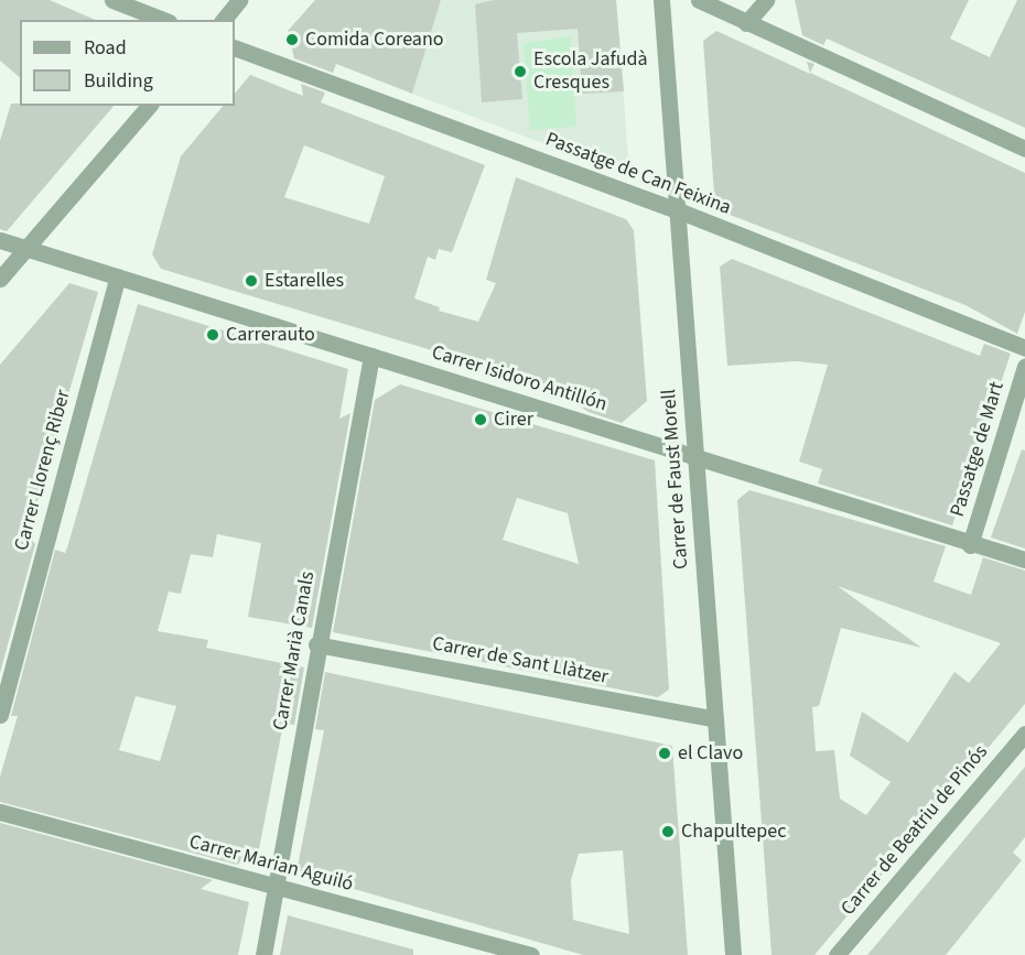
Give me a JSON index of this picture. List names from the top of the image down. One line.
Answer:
{"streets":{"street":["Passatge de Can Feixina","Carrer Isidoro Antillón","Passatge de Mart","Carrer Llorenç Riber","Carrer de Faust Morell","Carrer Marià Canals","Carrer de Sant Llàtzer","Carrer de Beatriu de Pinós","Carrer Marian Aguiló"]},"crossings":[["Passatge de Can Feixina","Carrer de Faust Morell"],["Carrer Isidoro Antillón","Passatge de Mart"],["Carrer Isidoro Antillón","Carrer Llorenç Riber"],["Carrer Isidoro Antillón","Carrer de Faust Morell"],["Carrer Isidoro Antillón","Carrer Marià Canals"],["Carrer de Faust Morell","Carrer de Sant Llàtzer"],["Carrer Marià Canals","Carrer de Sant Llàtzer"],["Carrer Marià Canals","Carrer Marian Aguiló"]],"places":["Comida Coreano","Escola Jafudà Cresques","Estarelles","Carrerauto","Cirer","el Clavo","Chapultepec"],"legend":["Road","Building"]}
